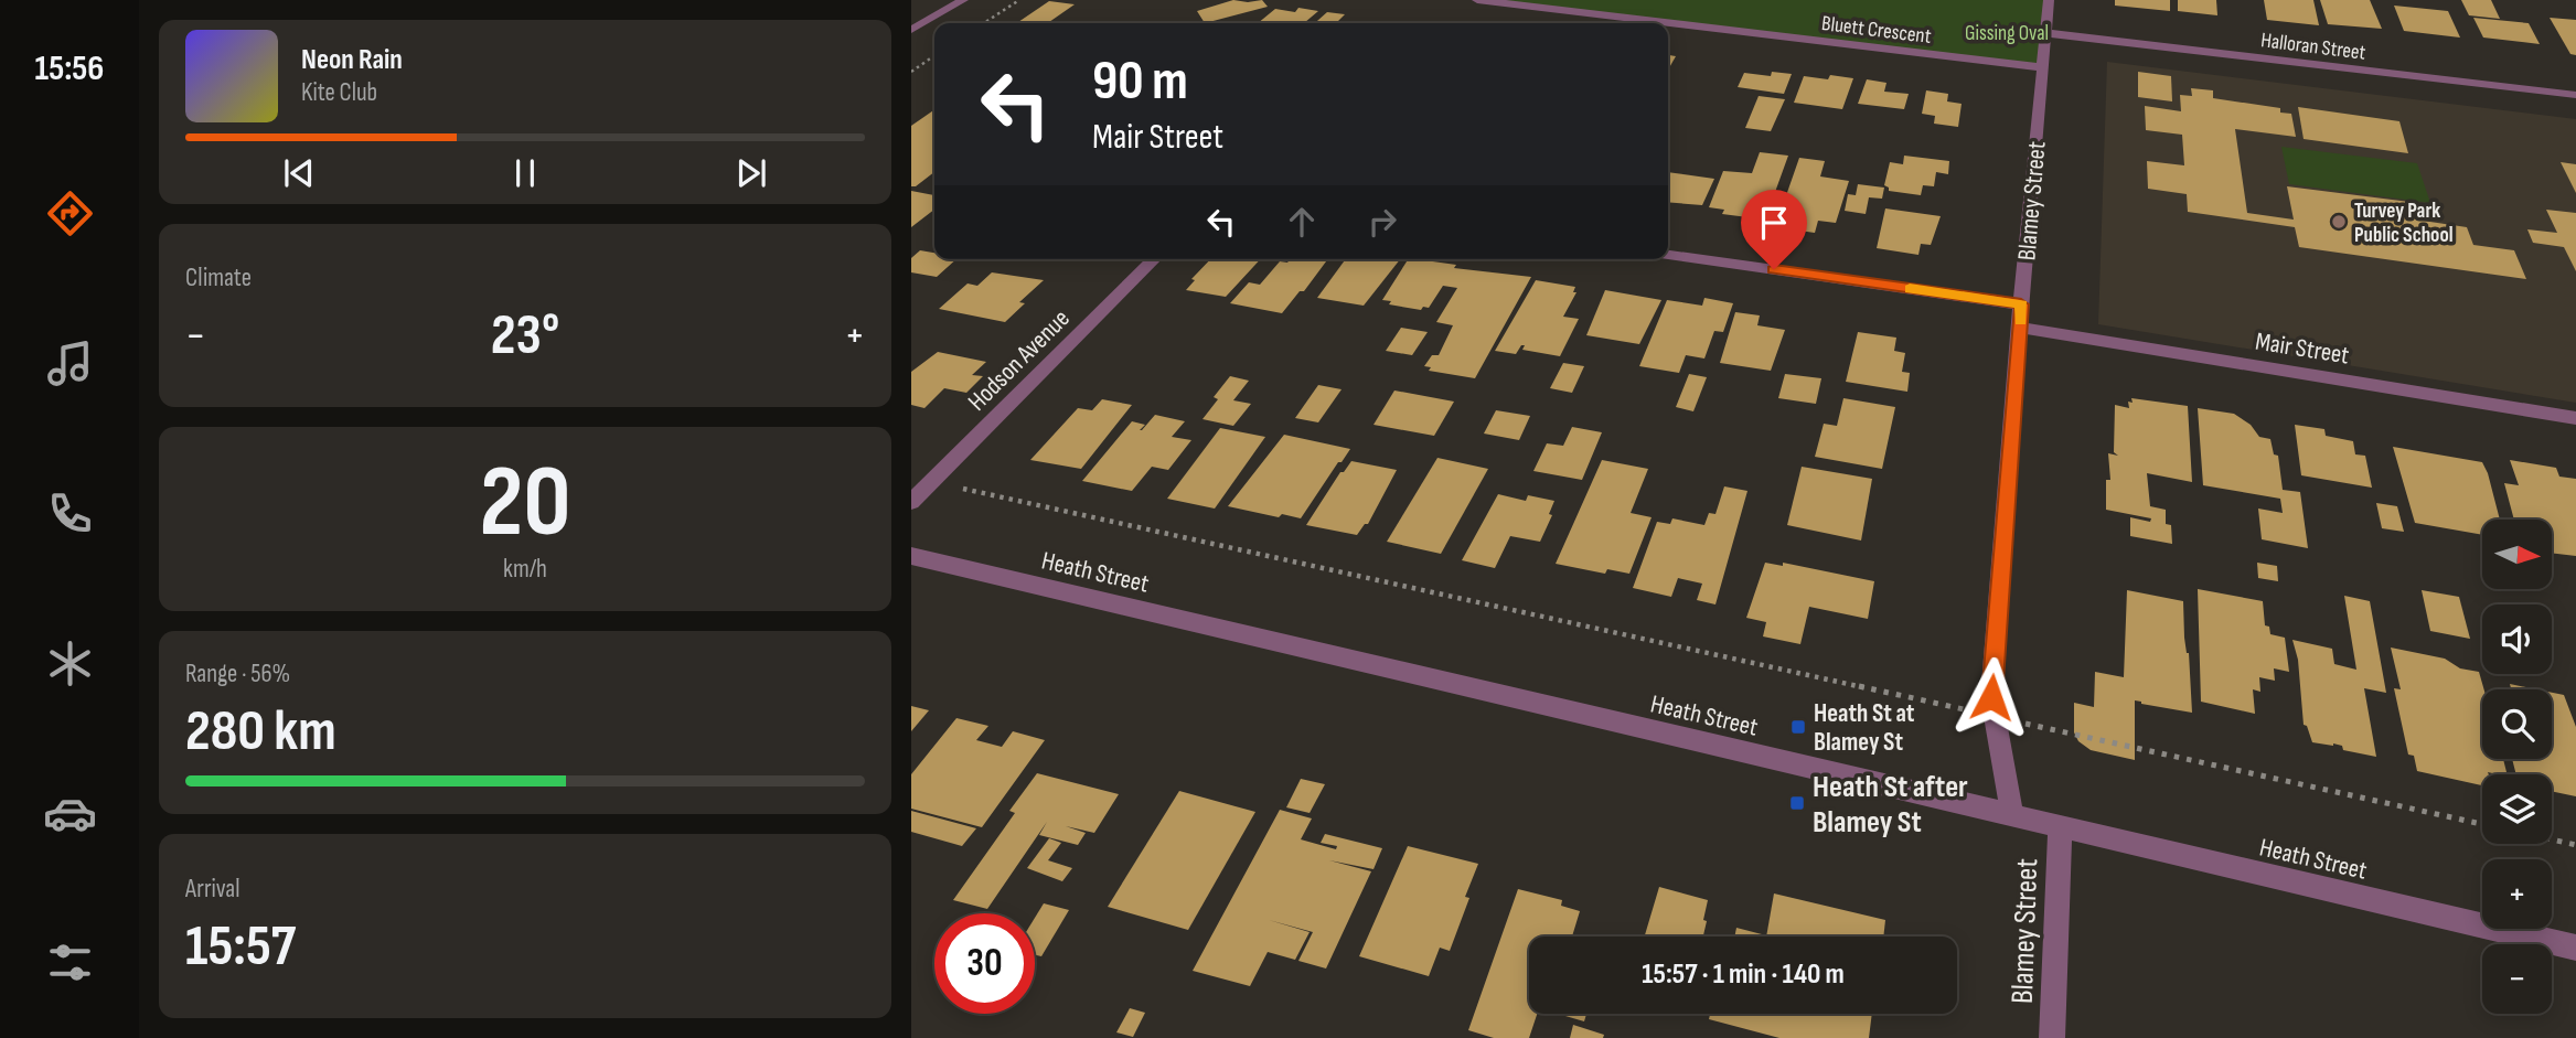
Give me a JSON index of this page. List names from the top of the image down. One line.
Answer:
{"streets":{"street":["Bluett Crescent","Halloran Street","Blamey Street","Mair Street","Hodson Avenue","Heath Street"]},"crossings":[["Bluett Crescent","Blamey Street"],["Halloran Street","Blamey Street"],["Blamey Street","Mair Street"],["Blamey Street","Heath Street"]],"parks":["Gissing Oval"],"places":{"other":["Turvey Park Public School"],"transit":["Heath St at Blamey St","Heath St after Blamey St"]},"north":"right","page":{"tabs":"15:56","turn":["90 m","Mair Street"],"song":["Neon Rain","Kite Club"],"tile":["Climate",["20","km/h"],["Range · 56%","280 km"],["Arrival","15:57"]],"heat":["−","23°","+"],"map_buttons":["+","−"],"limit":"30","trip":"15:57 · 1 min · 140 m"}}
